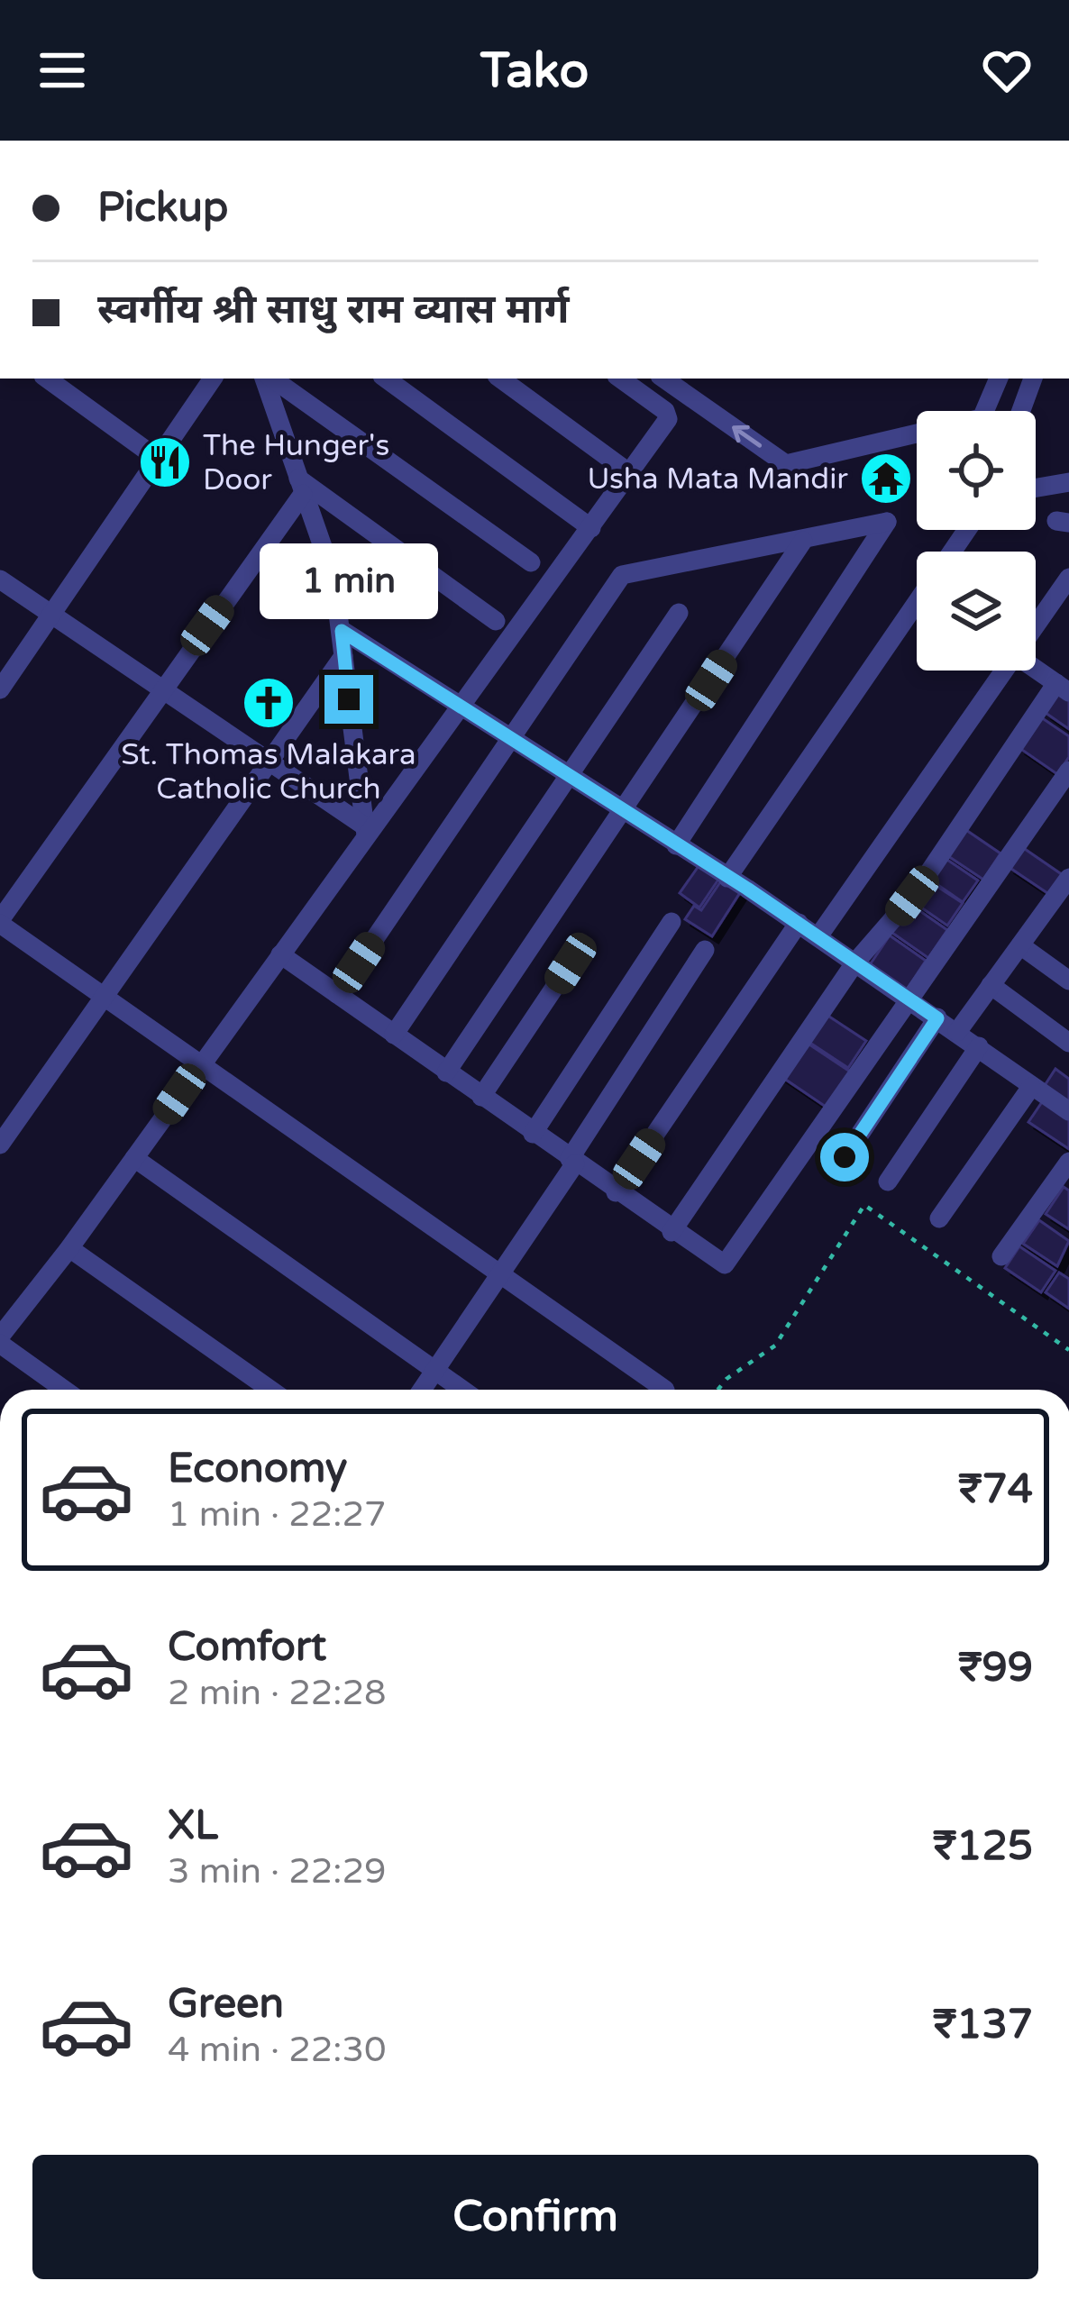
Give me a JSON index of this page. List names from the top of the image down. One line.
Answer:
{"places":{"restaurant":["The Hunger's Door"],"temple":["Usha Mata Mandir"],"church":["St. Thomas Malakara Catholic Church"]},"page":{"header":"Tako","banner":["Pickup","स्वर्गीय श्री साधु राम व्यास मार्ग"],"bubble":"1 min","list":[{"name":"Economy","note":"1 min · 22:27","value":"₹74"},{"name":"Comfort","note":"2 min · 22:28","value":"₹99"},{"name":"XL","note":"3 min · 22:29","value":"₹125"},{"name":"Green","note":"4 min · 22:30","value":"₹137"}],"buttons":"Confirm"}}
